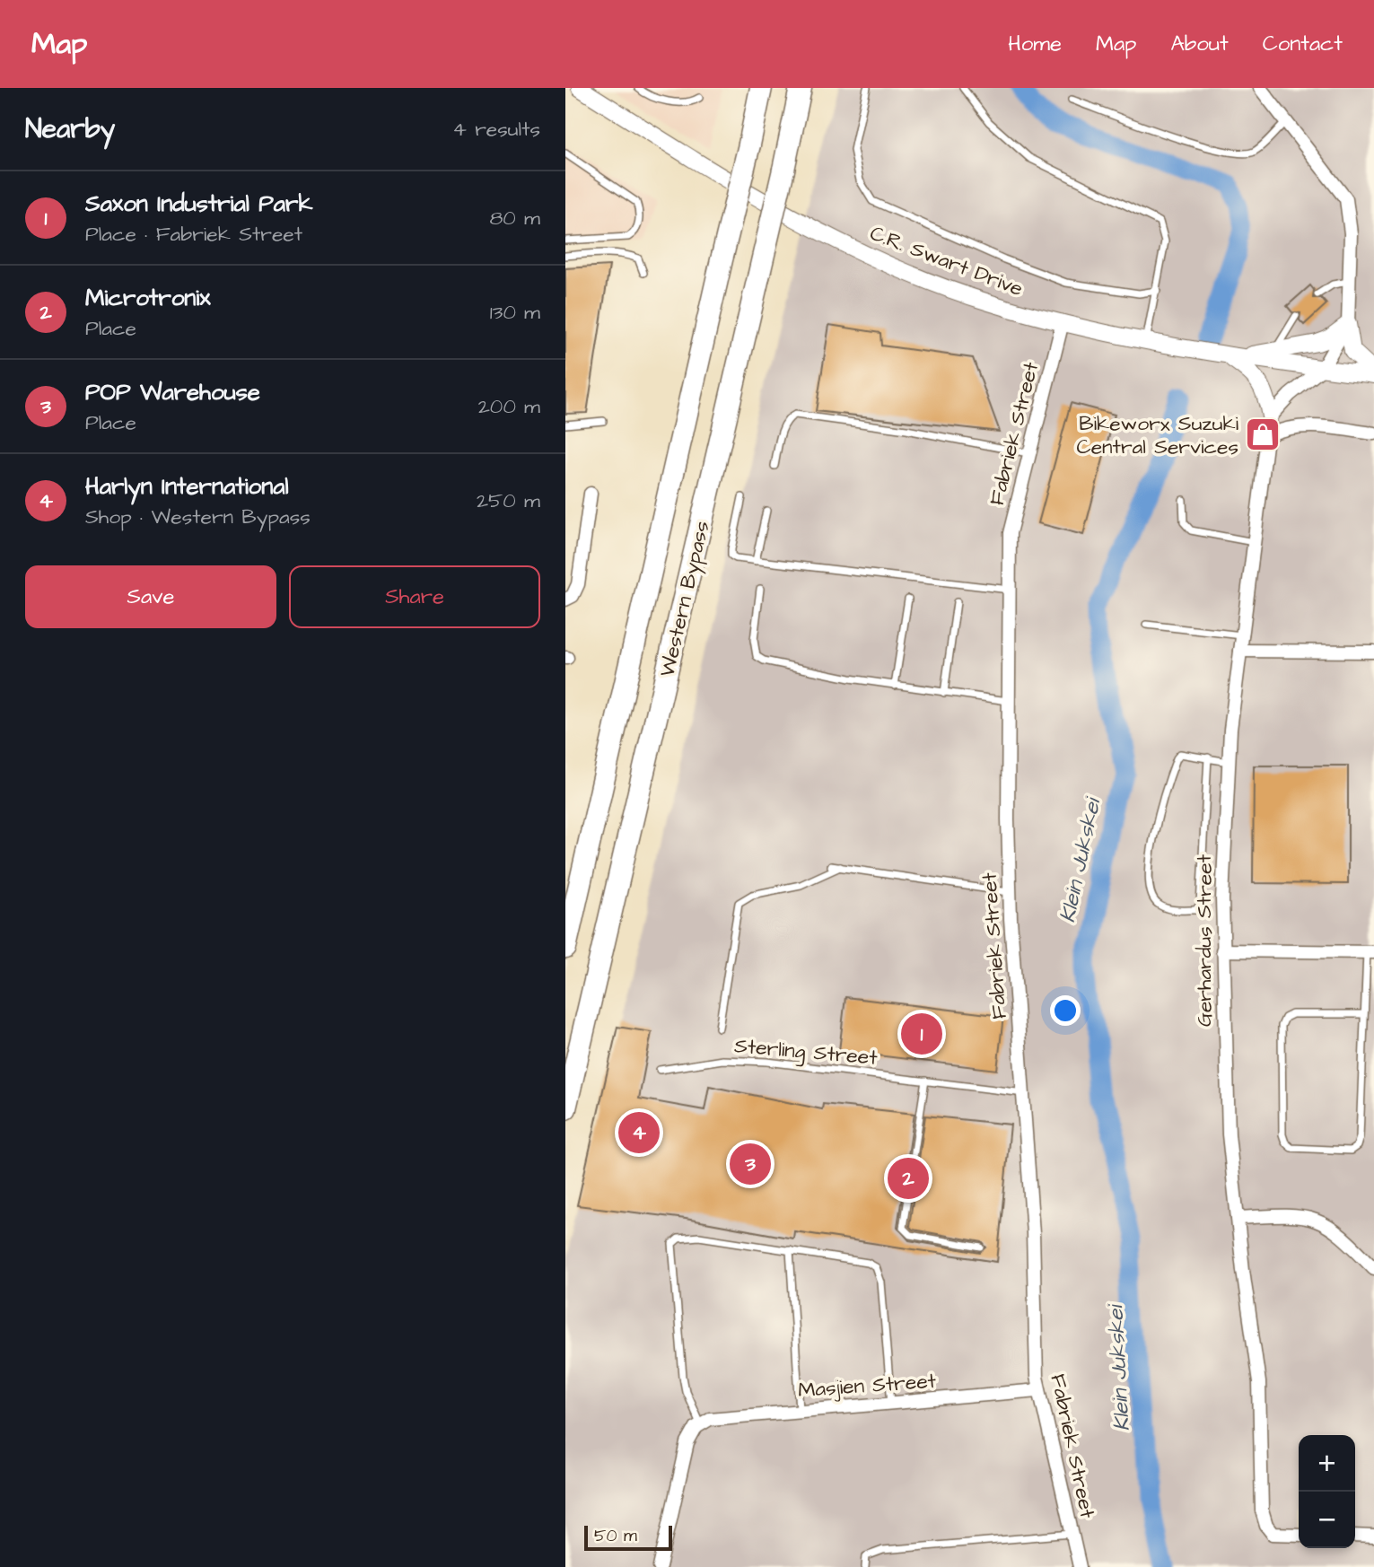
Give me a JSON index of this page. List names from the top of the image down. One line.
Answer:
{"streets":{"highway":["Western Bypass"],"street":["C.R. Swart Drive","Fabriek Street","Gerhardus Street","Masjien Street"],"lane":["Sterling Street"]},"crossings":[["C.R. Swart Drive","Fabriek Street"],["Fabriek Street","Sterling Street"],["Fabriek Street","Masjien Street"]],"water":["Klein Jukskei"],"places":{"shop":["Bikeworx Suzuki Central Services"]},"scale_bar":"50 m","page":{"header":"Map","nav":["Home","Map","About","Contact"],"heading":["Nearby","4 results"],"list":[{"mark":"1","name":"Saxon Industrial Park","note":"Place · Fabriek Street","value":"80 m"},{"mark":"2","name":"Microtronix","note":"Place","value":"130 m"},{"mark":"3","name":"POP Warehouse","note":"Place","value":"200 m"},{"mark":"4","name":"Harlyn International","note":"Shop · Western Bypass","value":"250 m"}],"buttons":["Save","Share"],"pins":["1","4","3","2"],"map_buttons":["+","−"],"scale":"50 m"}}
